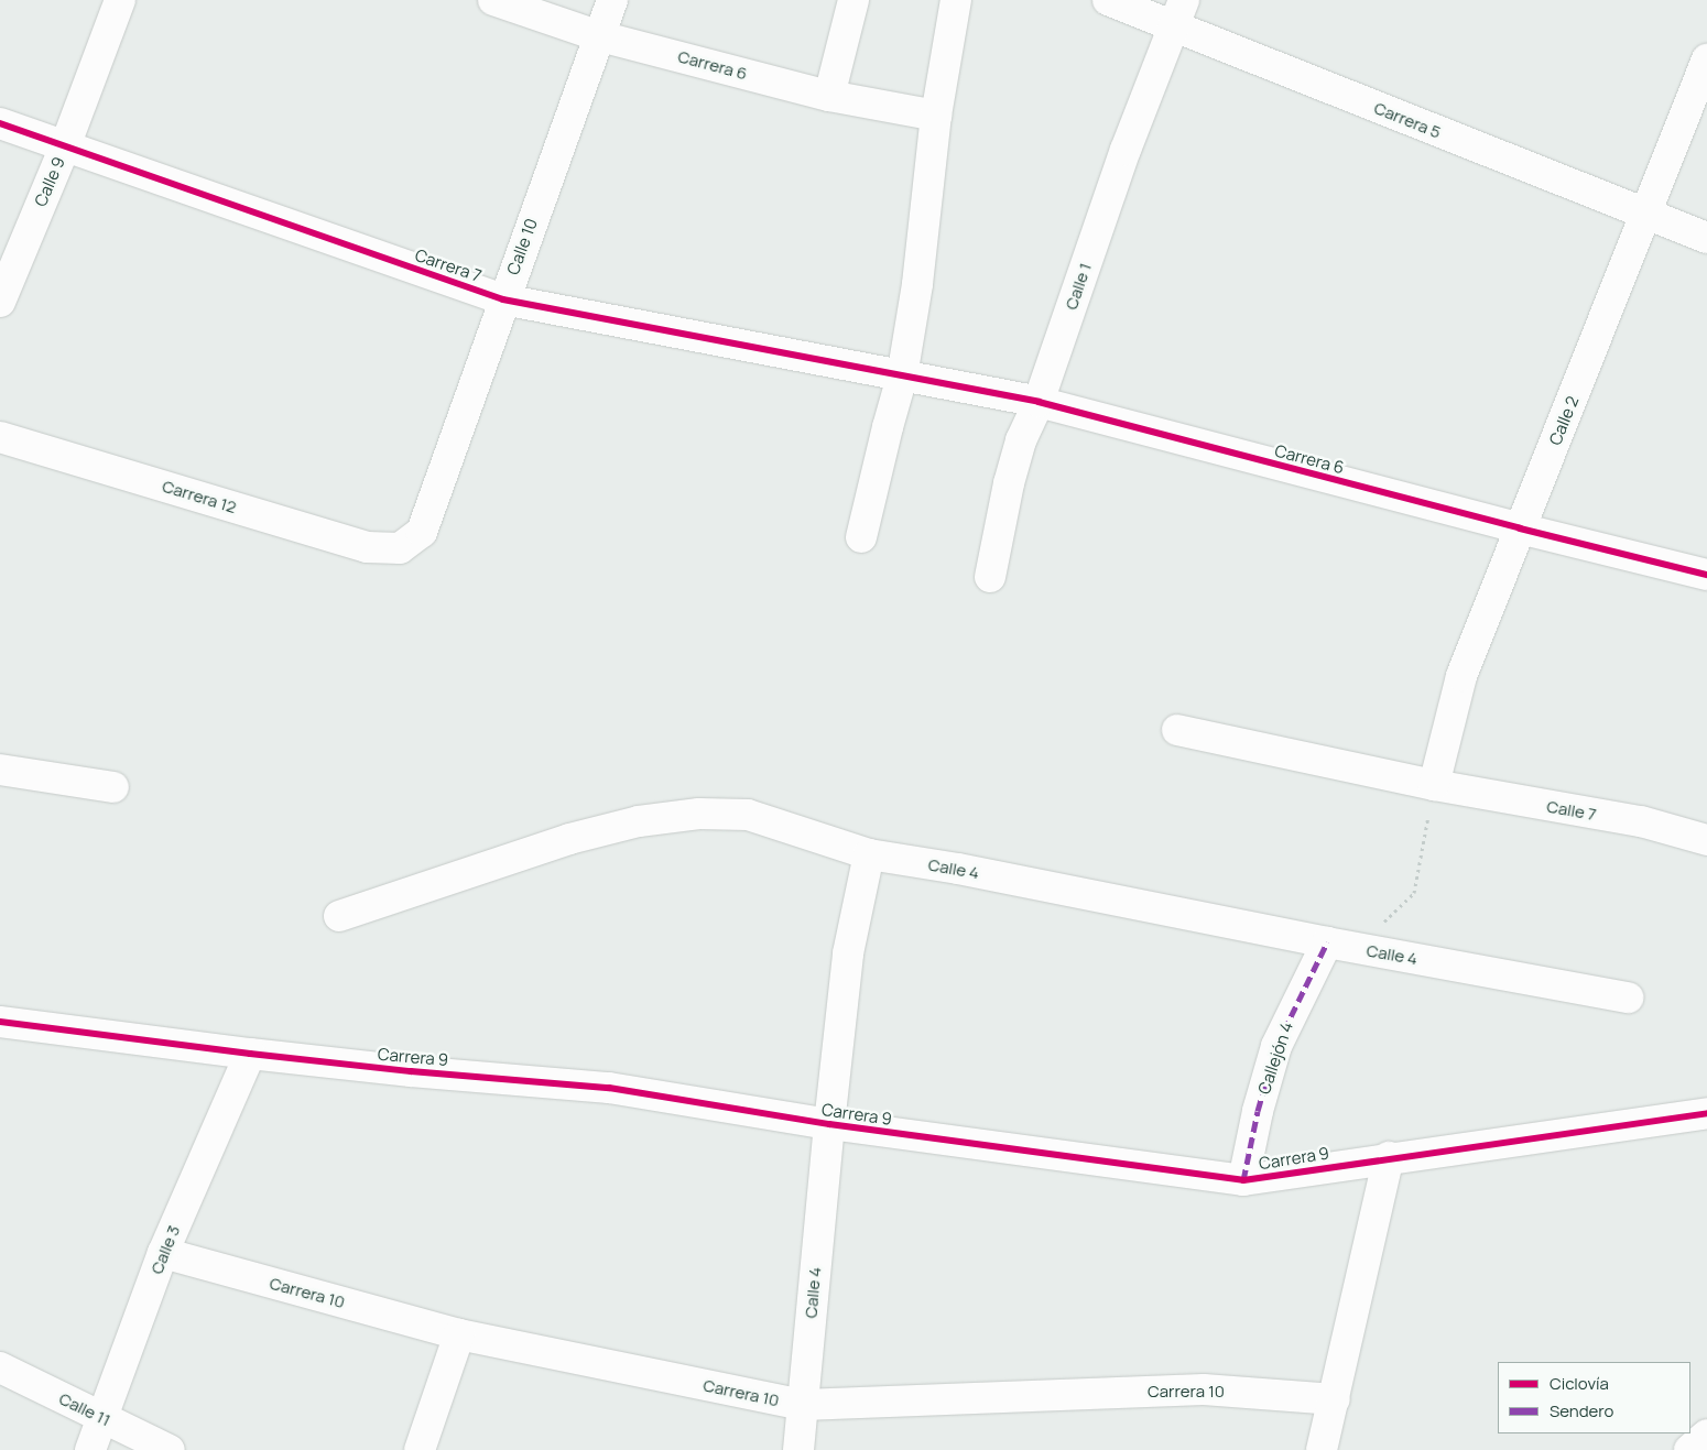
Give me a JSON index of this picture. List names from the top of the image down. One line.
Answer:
{"streets":{"street":["Carrera 6","Carrera 5","Calle 9","Calle 10","Carrera 7","Calle 1","Calle 2","Carrera 12","Calle 7","Calle 4","Carrera 9","Callejón 4","Calle 3","Carrera 10","Calle 11"]},"crossings":[["Carrera 6","Calle 10"],["Carrera 6","Carrera 7"],["Carrera 6","Calle 1"],["Carrera 6","Calle 2"],["Carrera 5","Calle 1"],["Carrera 5","Calle 2"],["Calle 9","Carrera 7"],["Calle 10","Carrera 7"],["Calle 10","Carrera 12"],["Calle 2","Calle 7"],["Calle 4","Carrera 9"],["Calle 4","Callejón 4"],["Calle 4","Carrera 10"],["Carrera 9","Callejón 4"],["Carrera 9","Calle 3"],["Calle 3","Carrera 10"],["Calle 3","Calle 11"]],"legend":["Ciclovía","Sendero"]}
